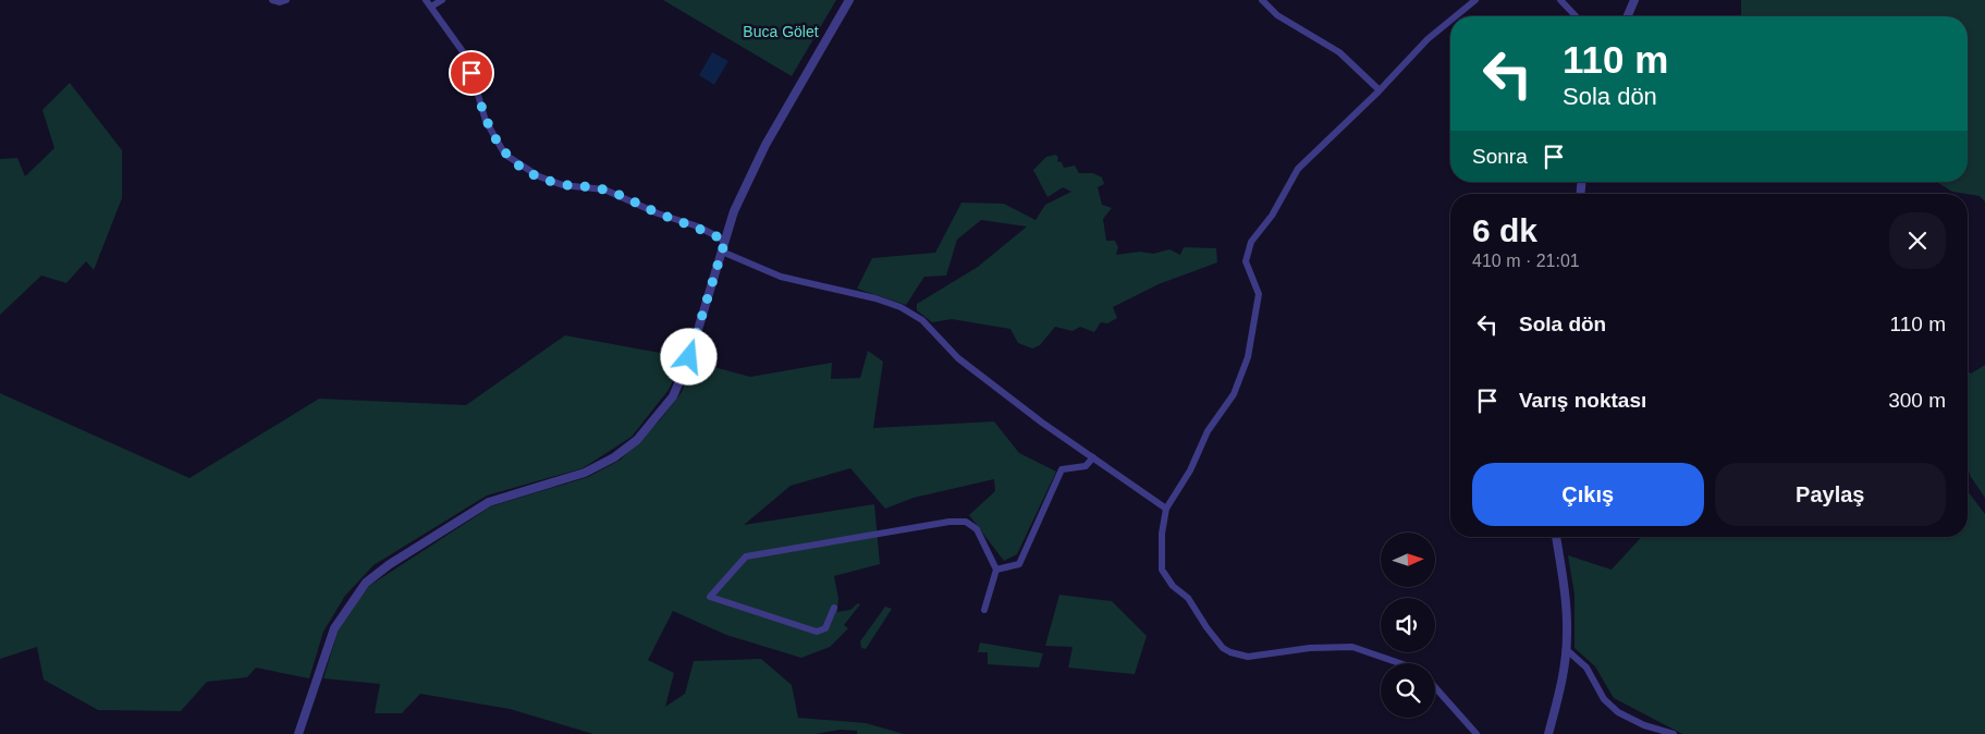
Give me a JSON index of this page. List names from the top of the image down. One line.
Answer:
{"parks":["Buca Gölet"],"north":"right","page":{"turn":["110 m","Sola dön"],"then":"Sonra","heading":["6 dk","410 m · 21:01"],"list":[{"name":"Sola dön","value":"110 m"},{"name":"Varış noktası","value":"300 m"}],"buttons":["Çıkış","Paylaş"]}}
